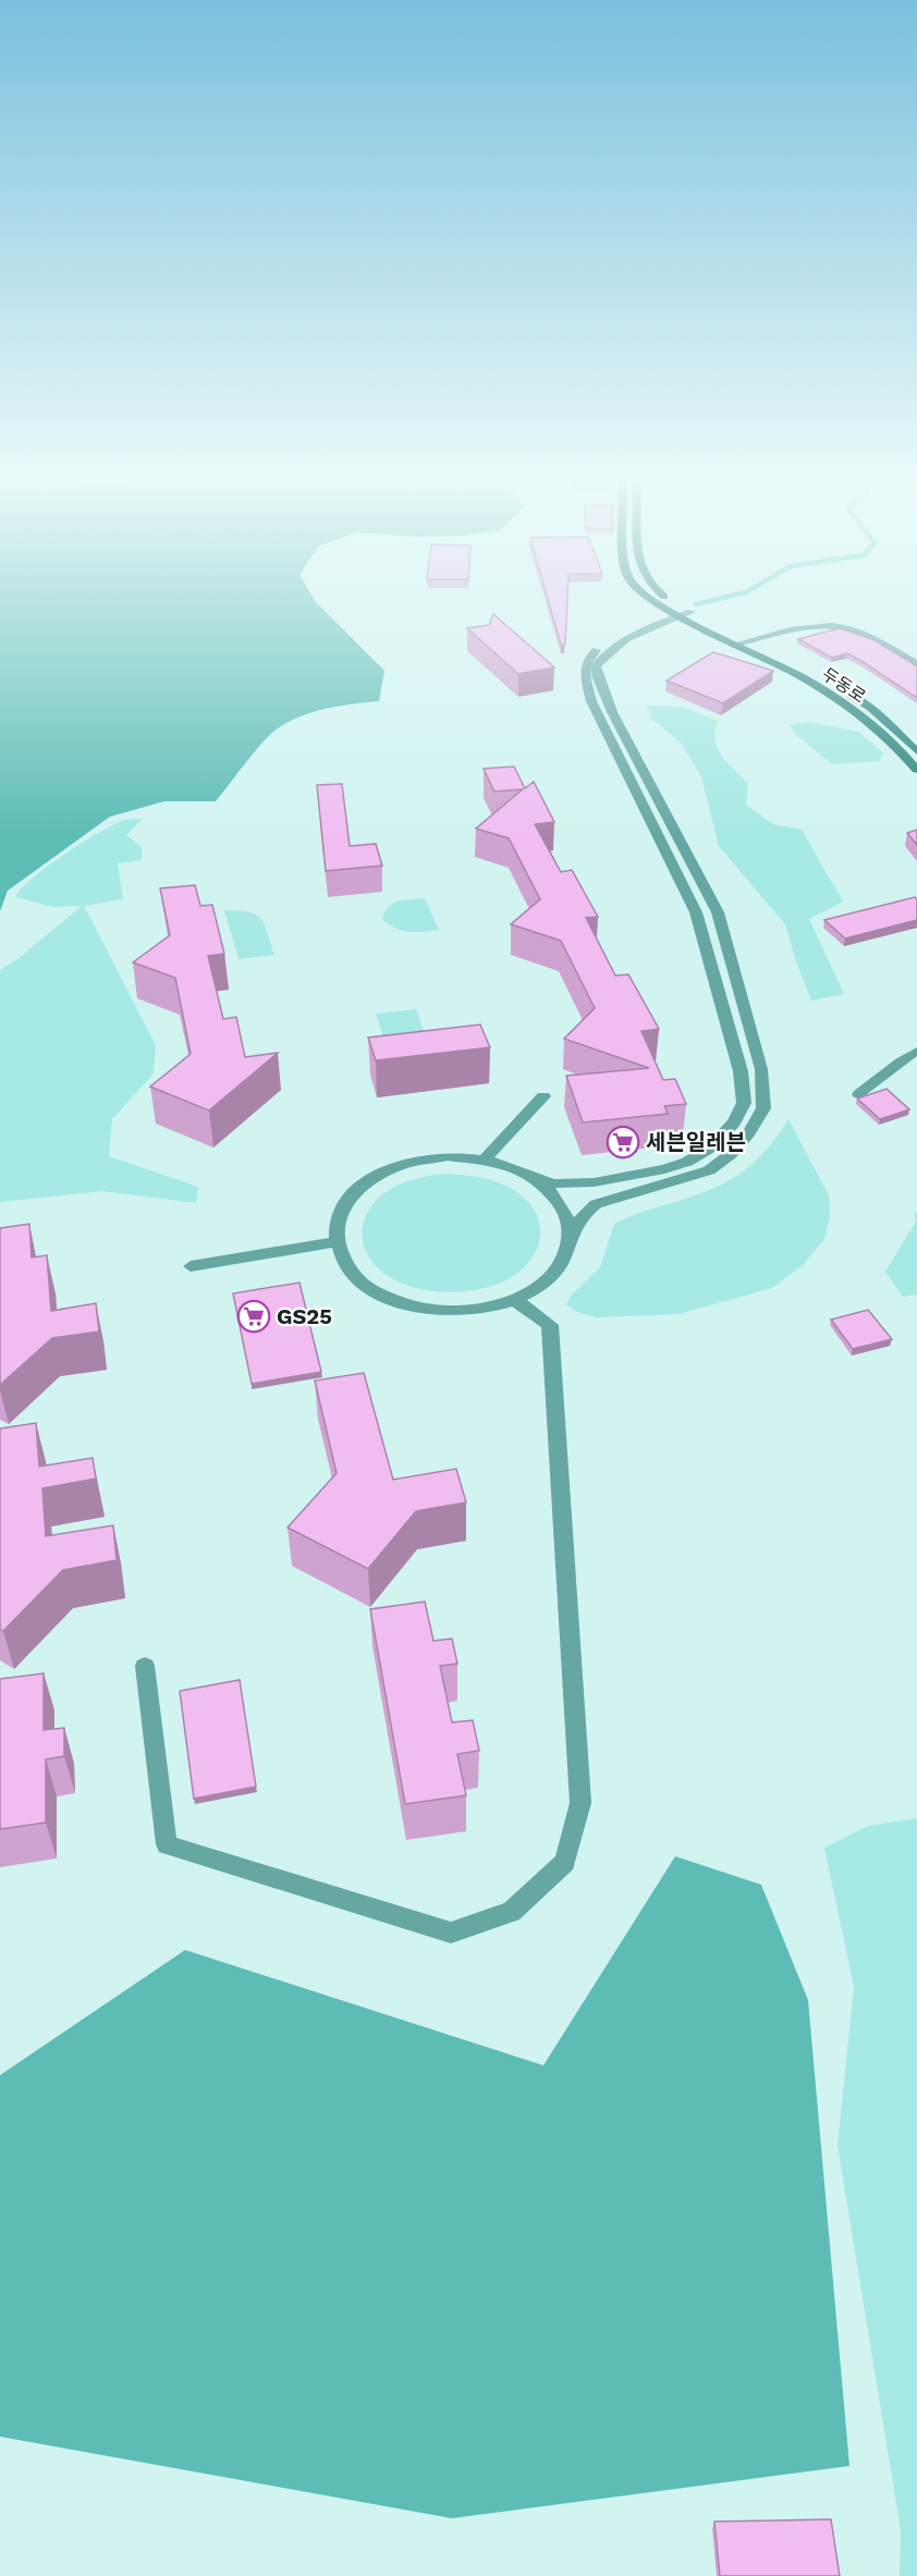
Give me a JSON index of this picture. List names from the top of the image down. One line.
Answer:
{"streets":{"street":["두동로"]},"places":{"supermarket":["세븐일레븐","GS25"]}}
